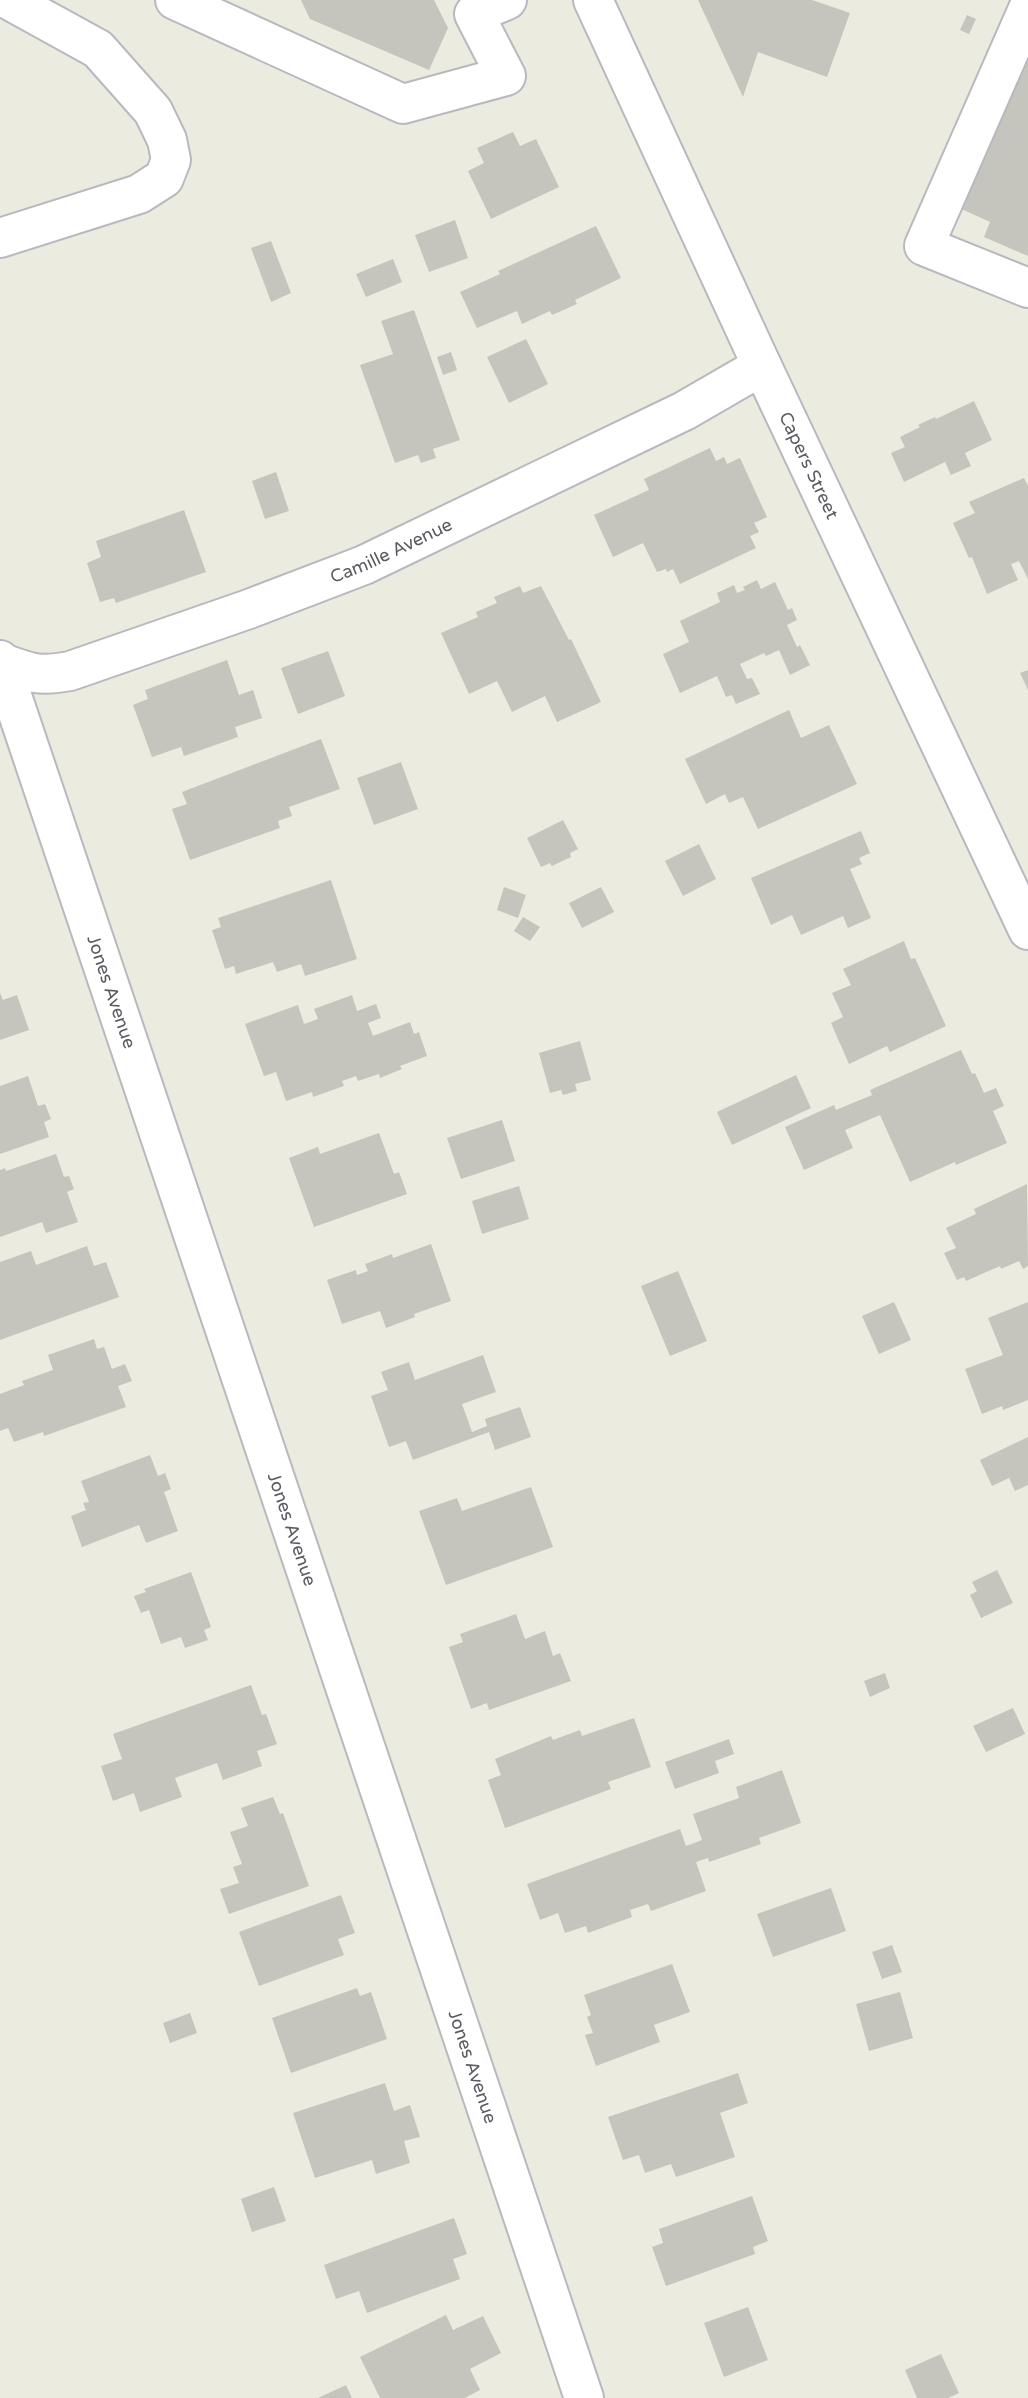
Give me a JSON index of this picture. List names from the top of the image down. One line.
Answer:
{"streets":{"street":["Capers Street","Camille Avenue","Jones Avenue"]},"crossings":[["Capers Street","Camille Avenue"],["Camille Avenue","Jones Avenue"]]}
